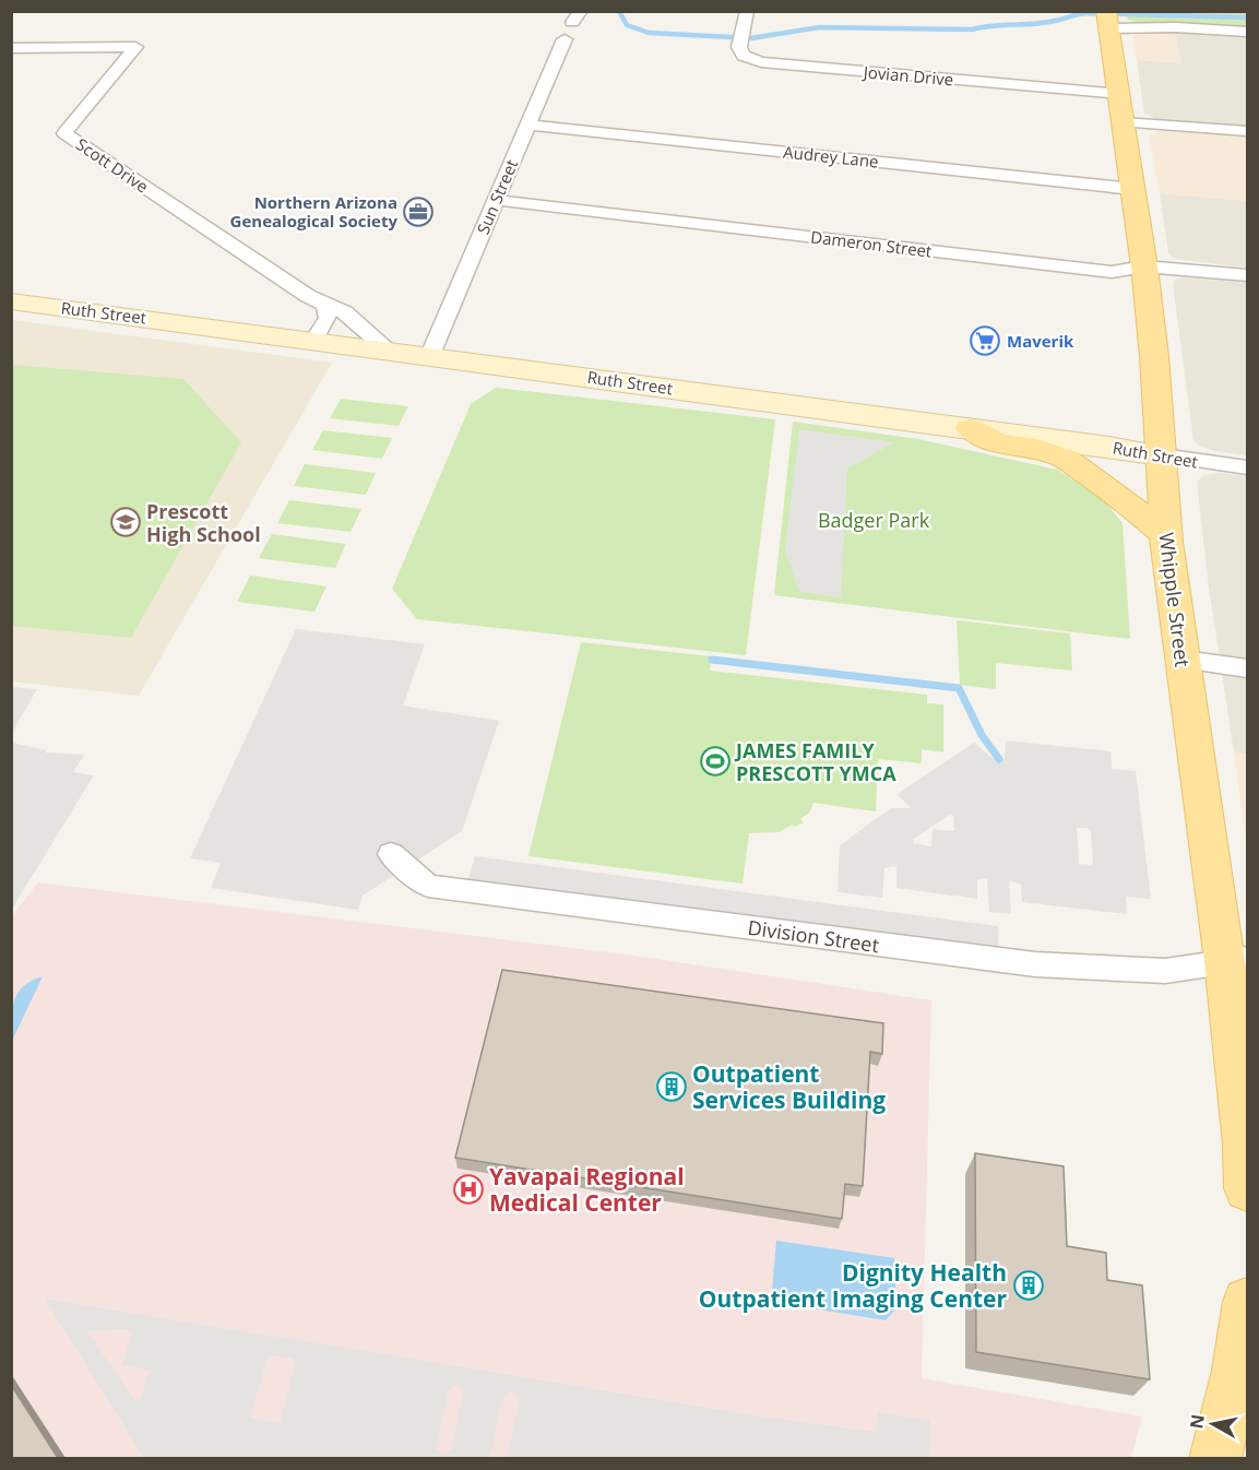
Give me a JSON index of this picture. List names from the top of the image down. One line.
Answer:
{"streets":{"main road":["Whipple Street"],"street":["Jovian Drive","Audrey Lane","Scott Drive","Sun Street","Dameron Street","Ruth Street","Division Street"]},"crossings":[["Jovian Drive","Whipple Street"],["Audrey Lane","Sun Street"],["Audrey Lane","Whipple Street"],["Scott Drive","Ruth Street"],["Sun Street","Dameron Street"],["Sun Street","Ruth Street"],["Dameron Street","Whipple Street"],["Ruth Street","Whipple Street"],["Whipple Street","Division Street"]],"parks":["Badger Park"],"places":{"office":["Northern Arizona Genealogical Society"],"supermarket":["Maverik"],"school or university":["Prescott High School"],"sports":["JAMES FAMILY PRESCOTT YMCA"],"building":["Outpatient Services Building","Dignity Health Outpatient Imaging Center"],"hospital":["Yavapai Regional Medical Center"]},"north":"left"}
